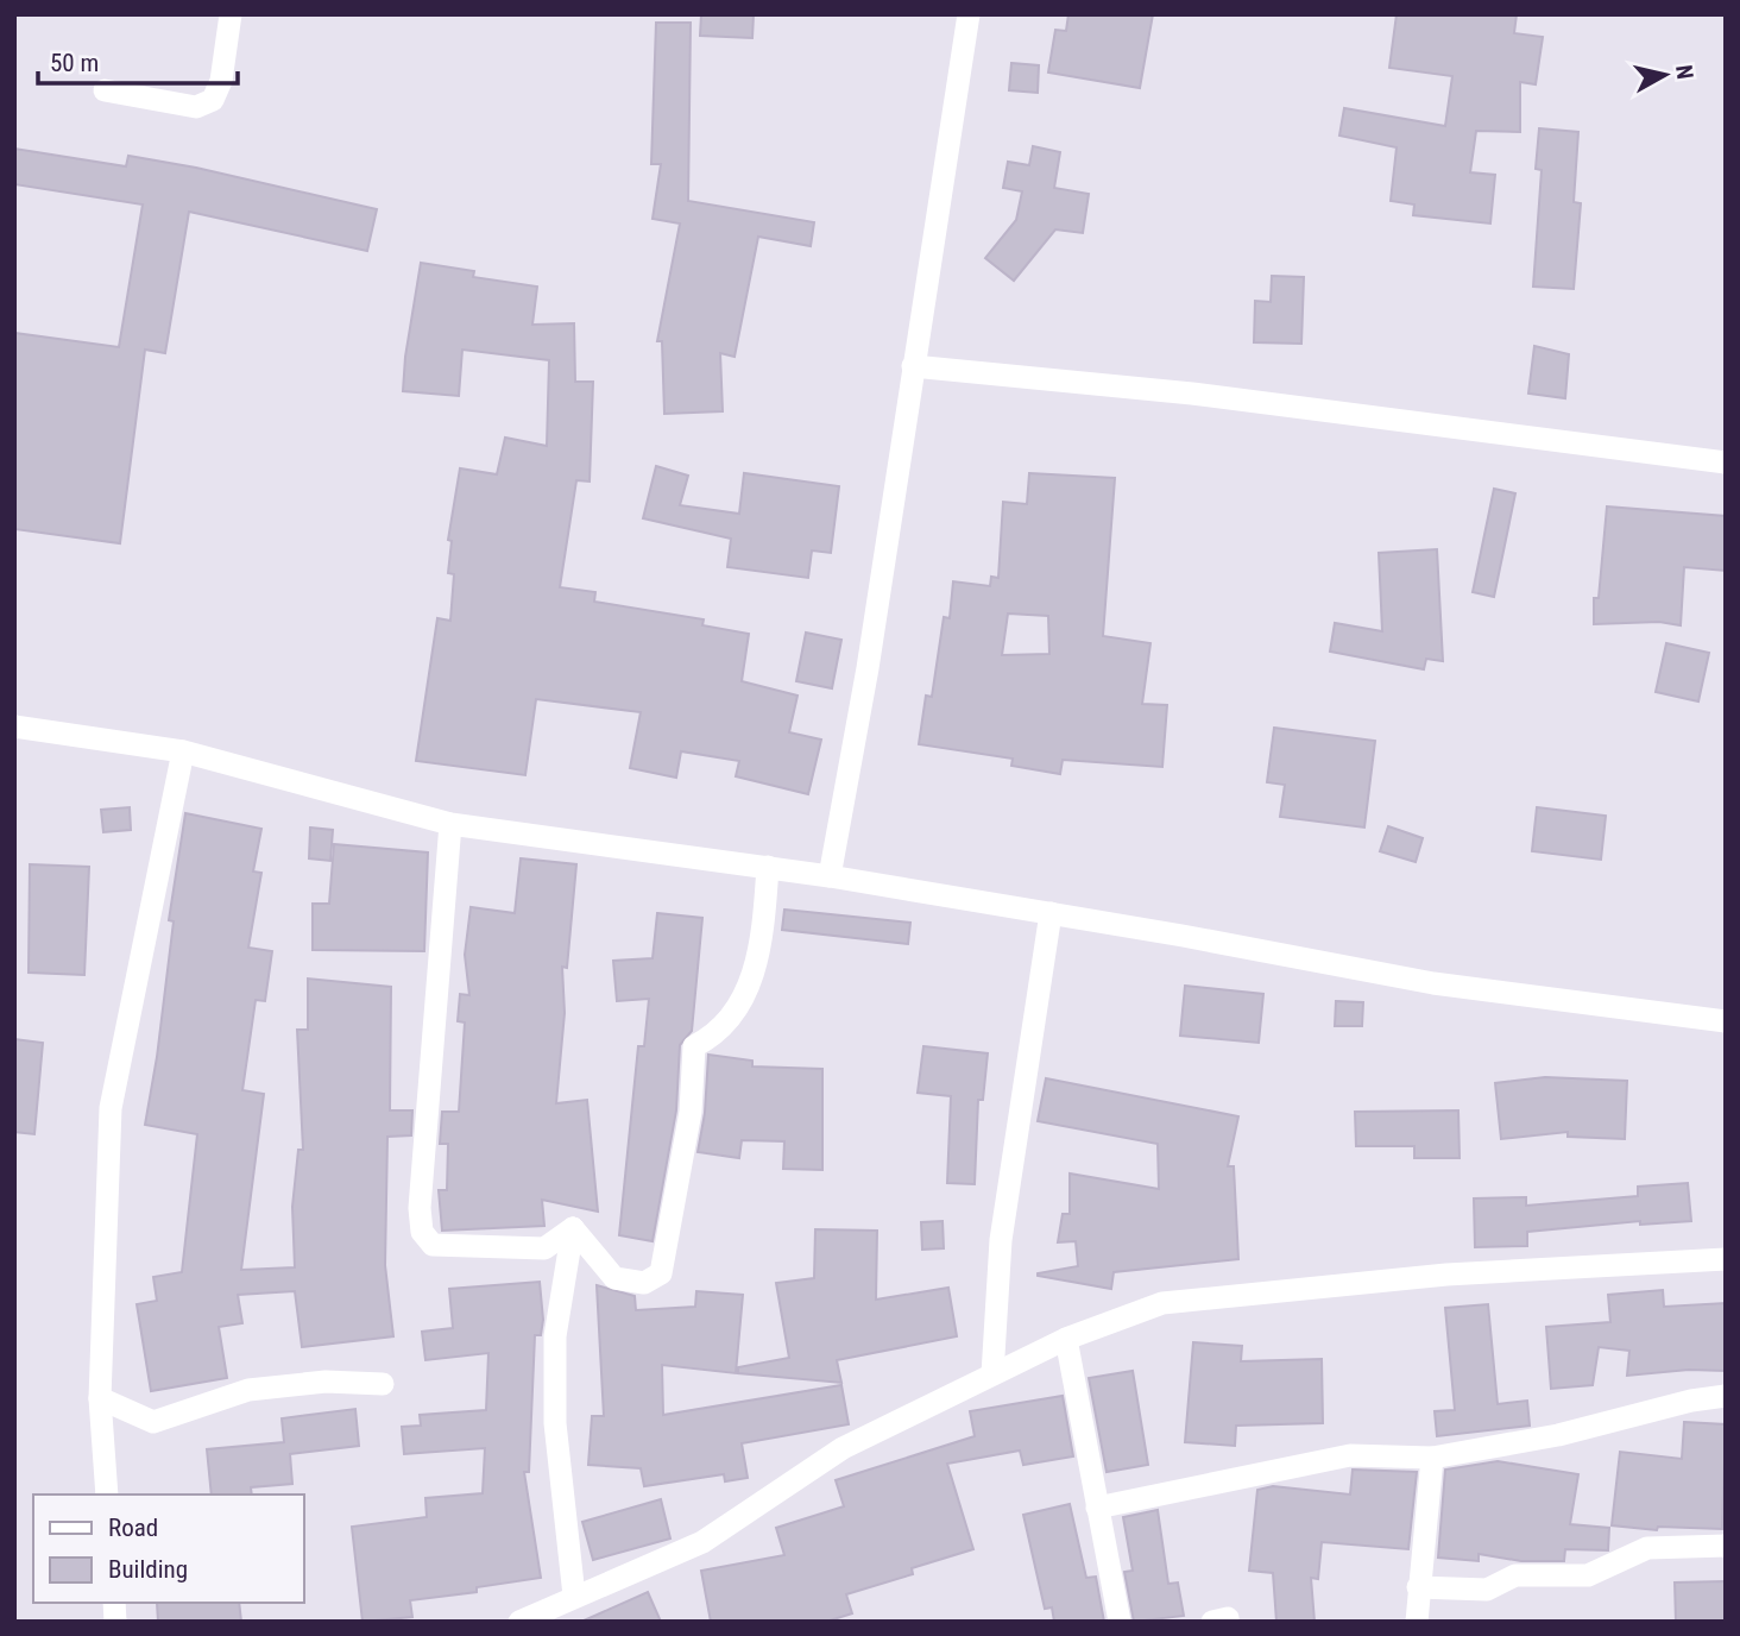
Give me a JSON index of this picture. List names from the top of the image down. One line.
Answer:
{"legend":["Road","Building"],"scale_bar":"50 m","north":"right"}
